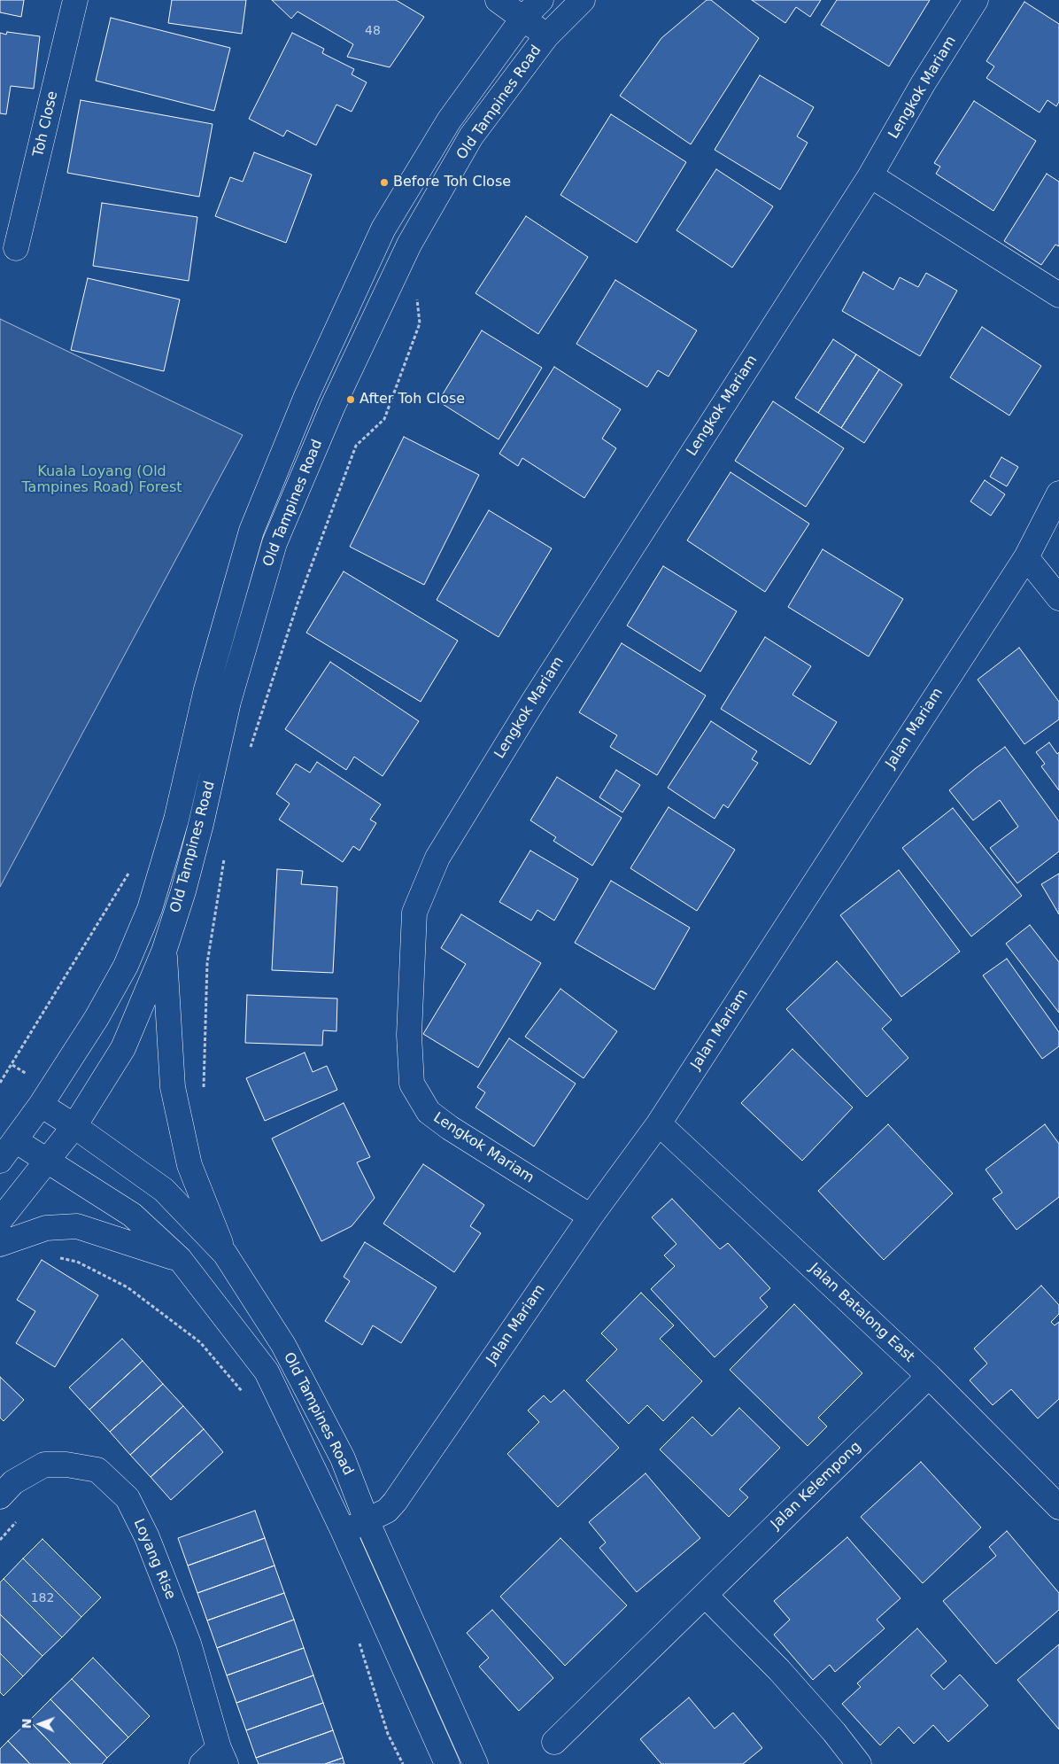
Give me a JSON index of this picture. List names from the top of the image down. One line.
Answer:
{"streets":{"street":["Lengkok Mariam","Old Tampines Road","Toh Close","Jalan Mariam","Jalan Batalong East","Jalan Kelempong","Loyang Rise"]},"crossings":[["Lengkok Mariam","Jalan Mariam"],["Old Tampines Road","Jalan Mariam"],["Jalan Mariam","Jalan Batalong East"],["Jalan Batalong East","Jalan Kelempong"]],"parks":["Kuala Loyang (Old Tampines Road) Forest"],"places":["Before Toh Close","After Toh Close"],"house_numbers":["48","182"],"north":"left"}
